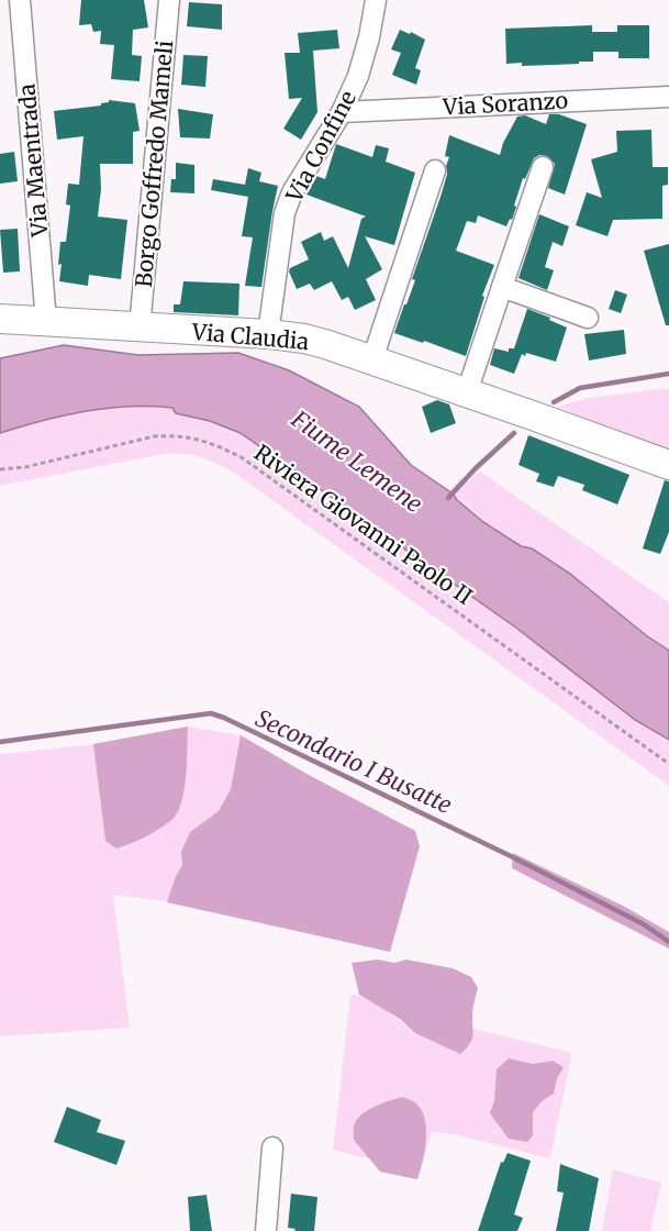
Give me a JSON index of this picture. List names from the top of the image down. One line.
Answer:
{"streets":{"street":["Via Soranzo","Via Confine","Via Maentrada","Borgo Goffredo Mameli","Via Claudia"],"path":["Riviera Giovanni Paolo II"]},"crossings":[["Via Soranzo","Via Confine"],["Via Confine","Via Claudia"],["Via Maentrada","Via Claudia"],["Borgo Goffredo Mameli","Via Claudia"]],"water":["Fiume Lemene","Secondario I Busatte"]}
